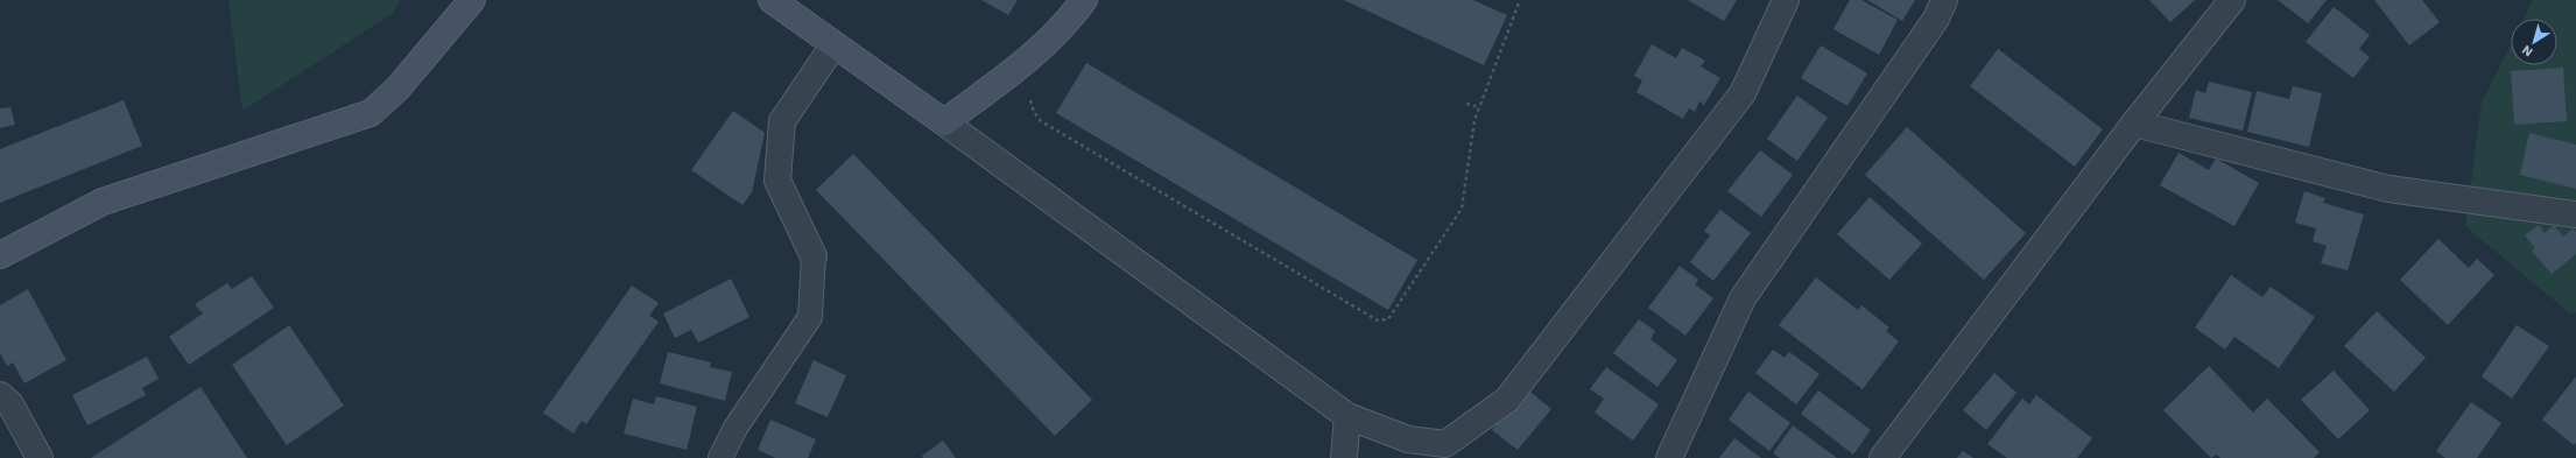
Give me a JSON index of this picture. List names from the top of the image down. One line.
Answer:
{"north":"bottom left"}
